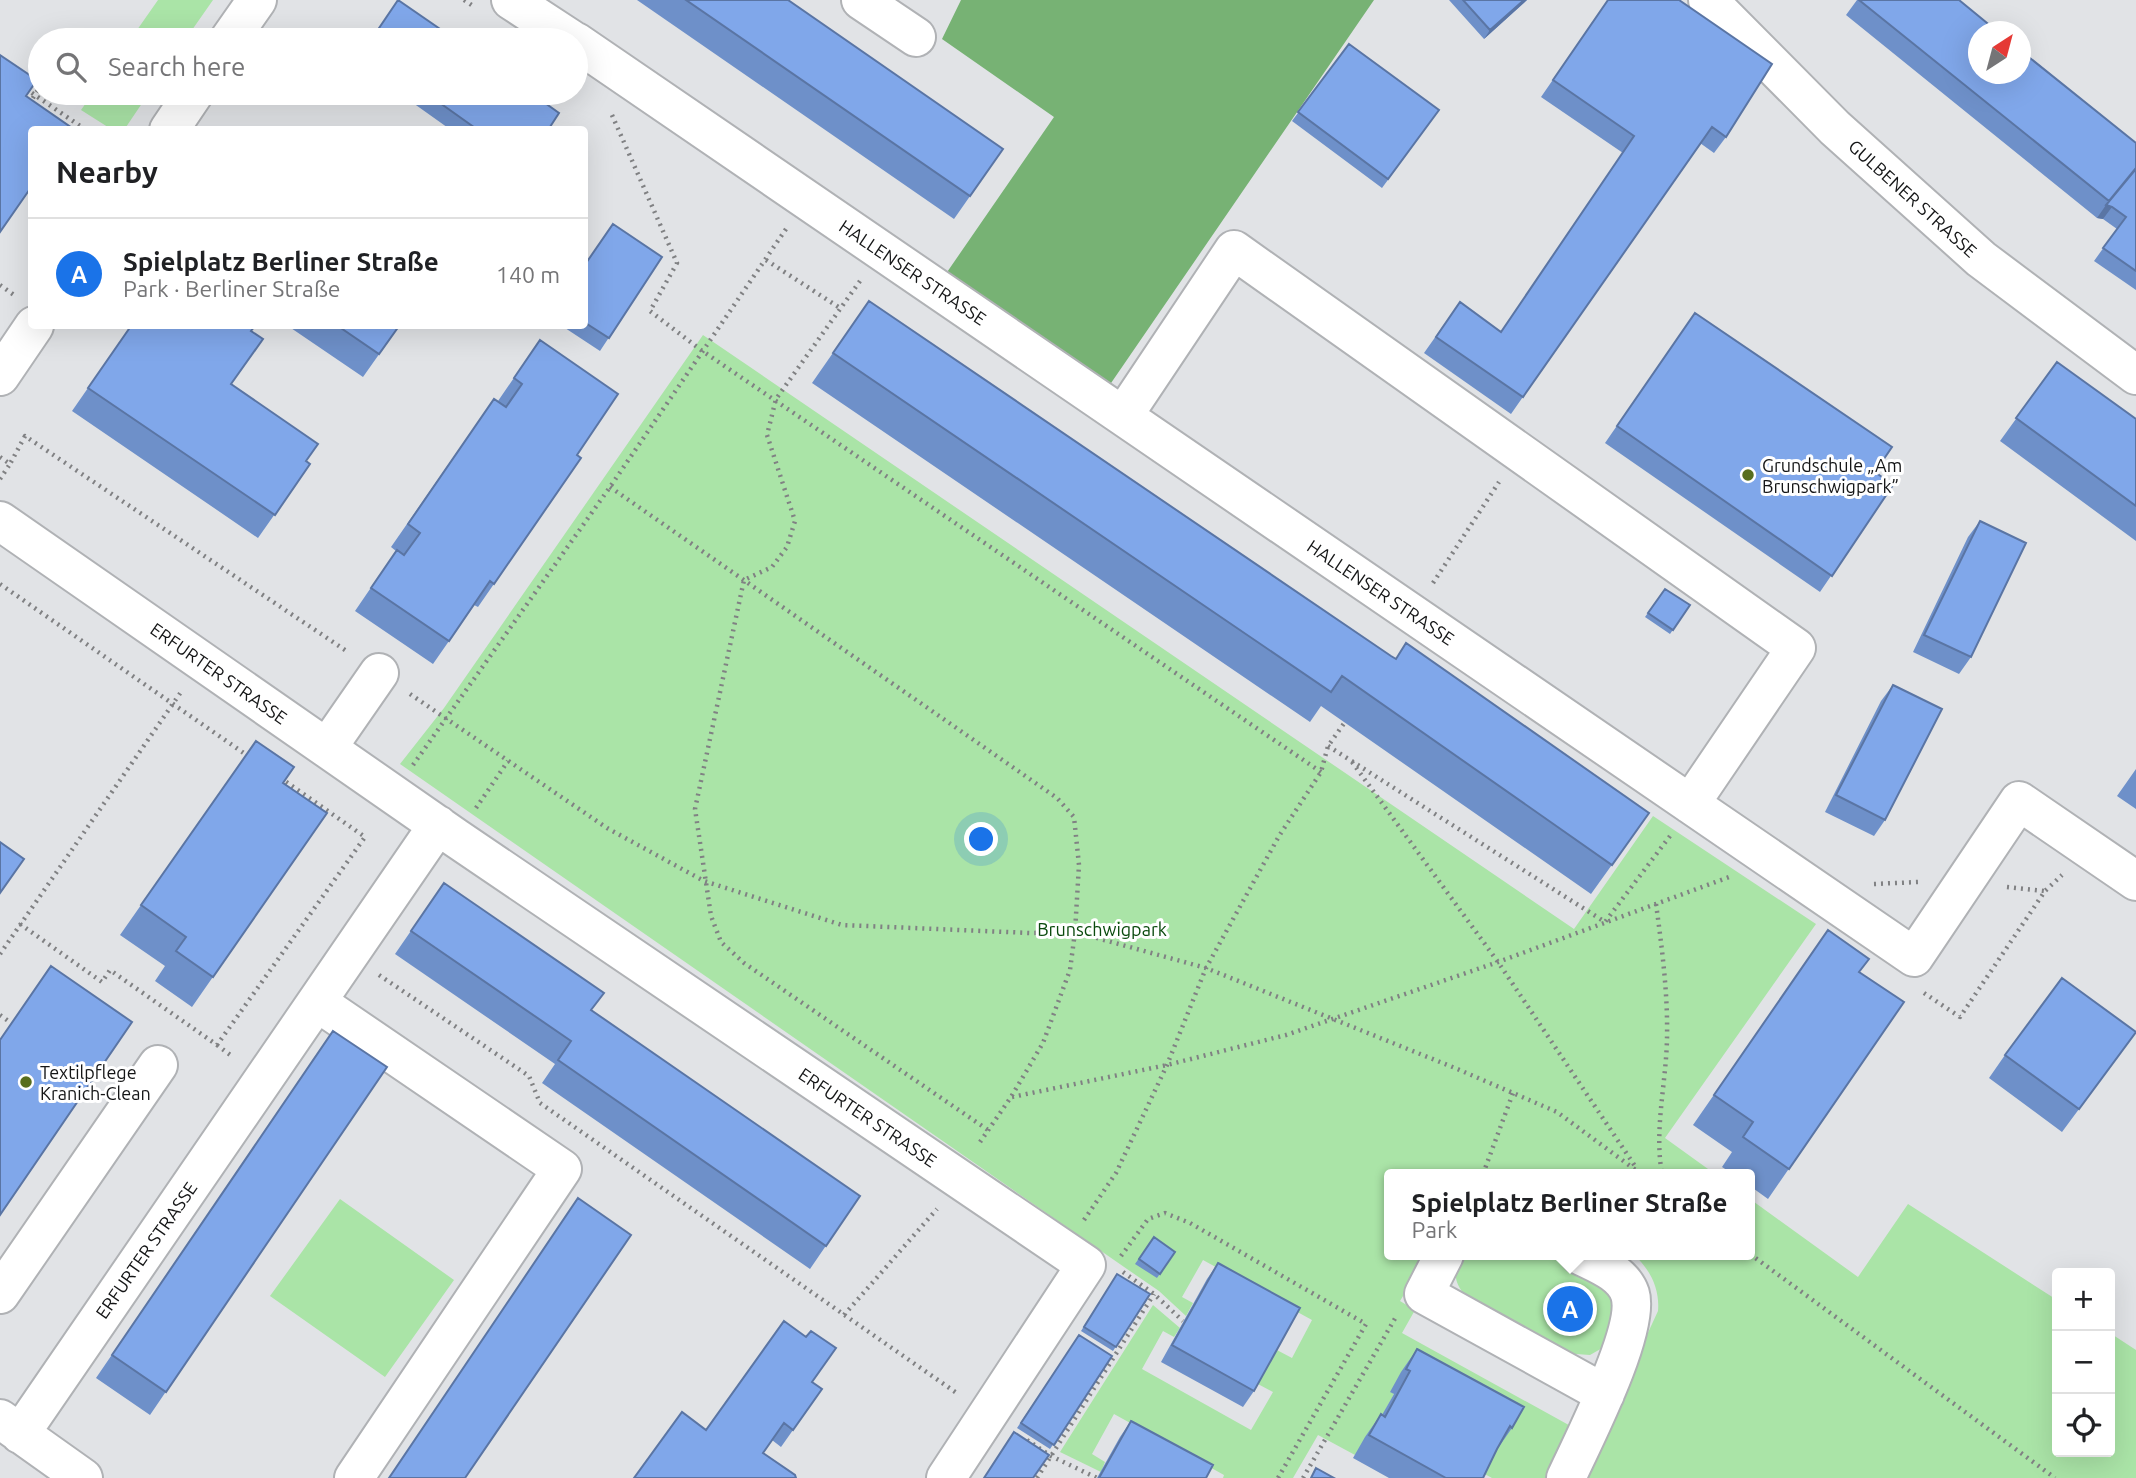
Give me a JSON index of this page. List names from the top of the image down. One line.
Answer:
{"streets":{"street":["GULBENER STRASSE","HALLENSER STRASSE","ERFURTER STRASSE"]},"parks":["Brunschwigpark"],"places":["Grundschule „Am Brunschwigpark”","Textilpflege Kranich-Clean"],"north":"top right","page":{"search":"Search here","heading":"Nearby","list":[{"mark":"A","name":"Spielplatz Berliner Straße","note":"Park · Berliner Straße","value":"140 m"}],"popup":["Spielplatz Berliner Straße","Park"],"map_buttons":["+","−"],"pins":"A"}}
